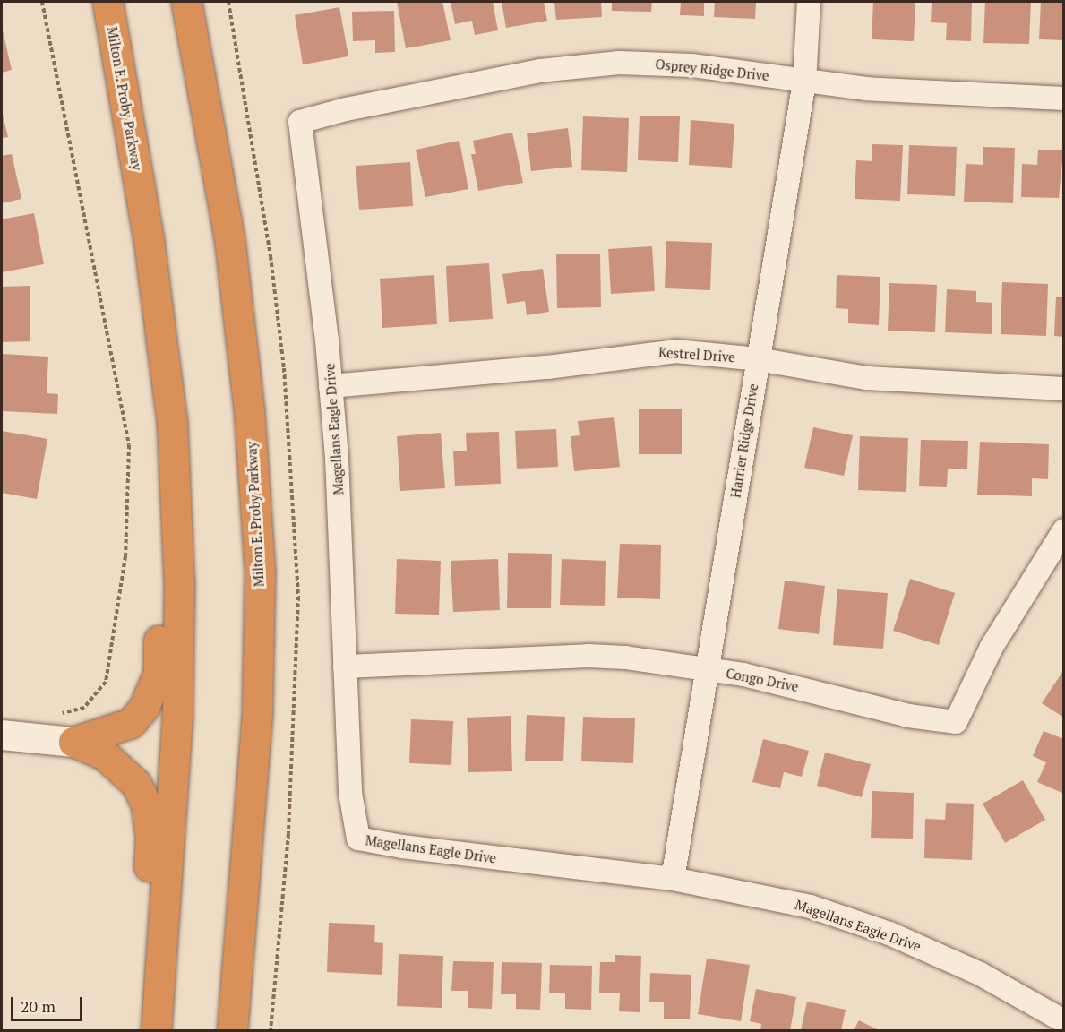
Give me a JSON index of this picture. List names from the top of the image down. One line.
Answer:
{"streets":{"highway":["Milton E. Proby Parkway"],"street":["Osprey Ridge Drive","Kestrel Drive","Magellans Eagle Drive","Harrier Ridge Drive","Congo Drive"]},"crossings":[["Osprey Ridge Drive","Magellans Eagle Drive"],["Osprey Ridge Drive","Harrier Ridge Drive"],["Kestrel Drive","Magellans Eagle Drive"],["Kestrel Drive","Harrier Ridge Drive"],["Magellans Eagle Drive","Harrier Ridge Drive"],["Magellans Eagle Drive","Congo Drive"],["Harrier Ridge Drive","Congo Drive"]],"scale_bar":"20 m"}
